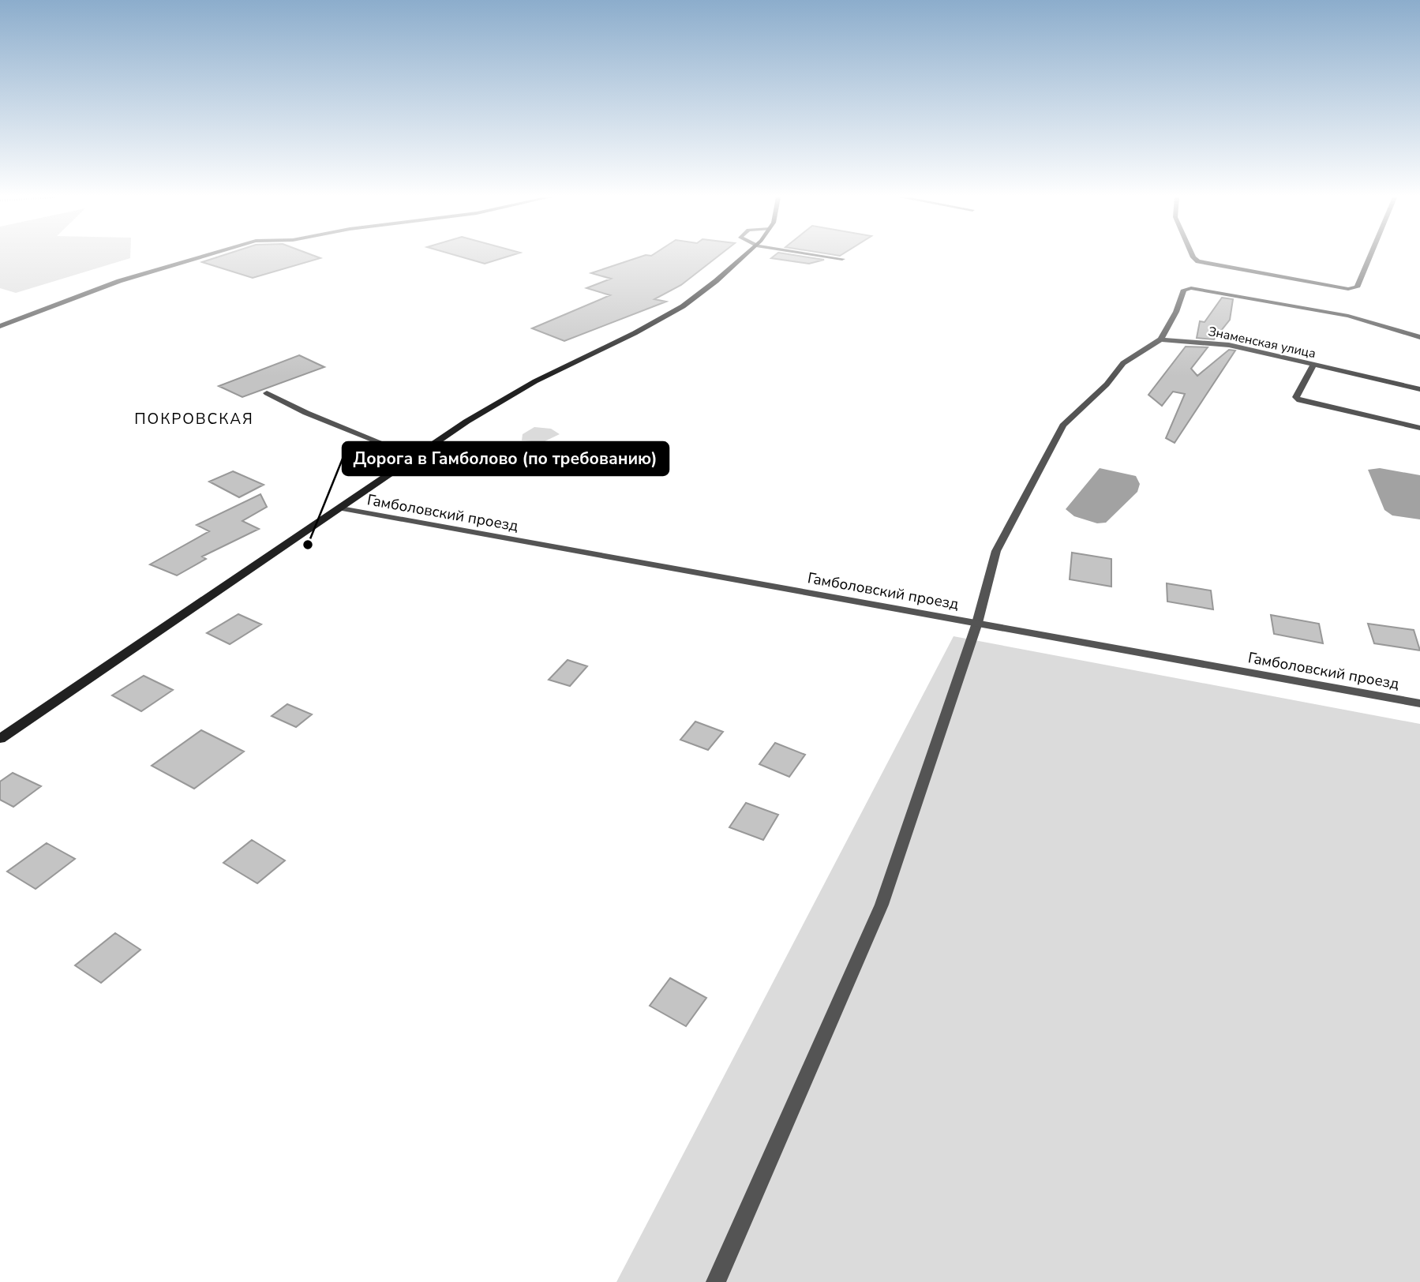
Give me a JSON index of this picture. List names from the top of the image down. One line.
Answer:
{"streets":{"street":["Знаменская улица","Гамболовский проезд"]},"districts":["ПОКРОВСКАЯ"],"places":["Дорога в Гамболово (по требованию)"]}
